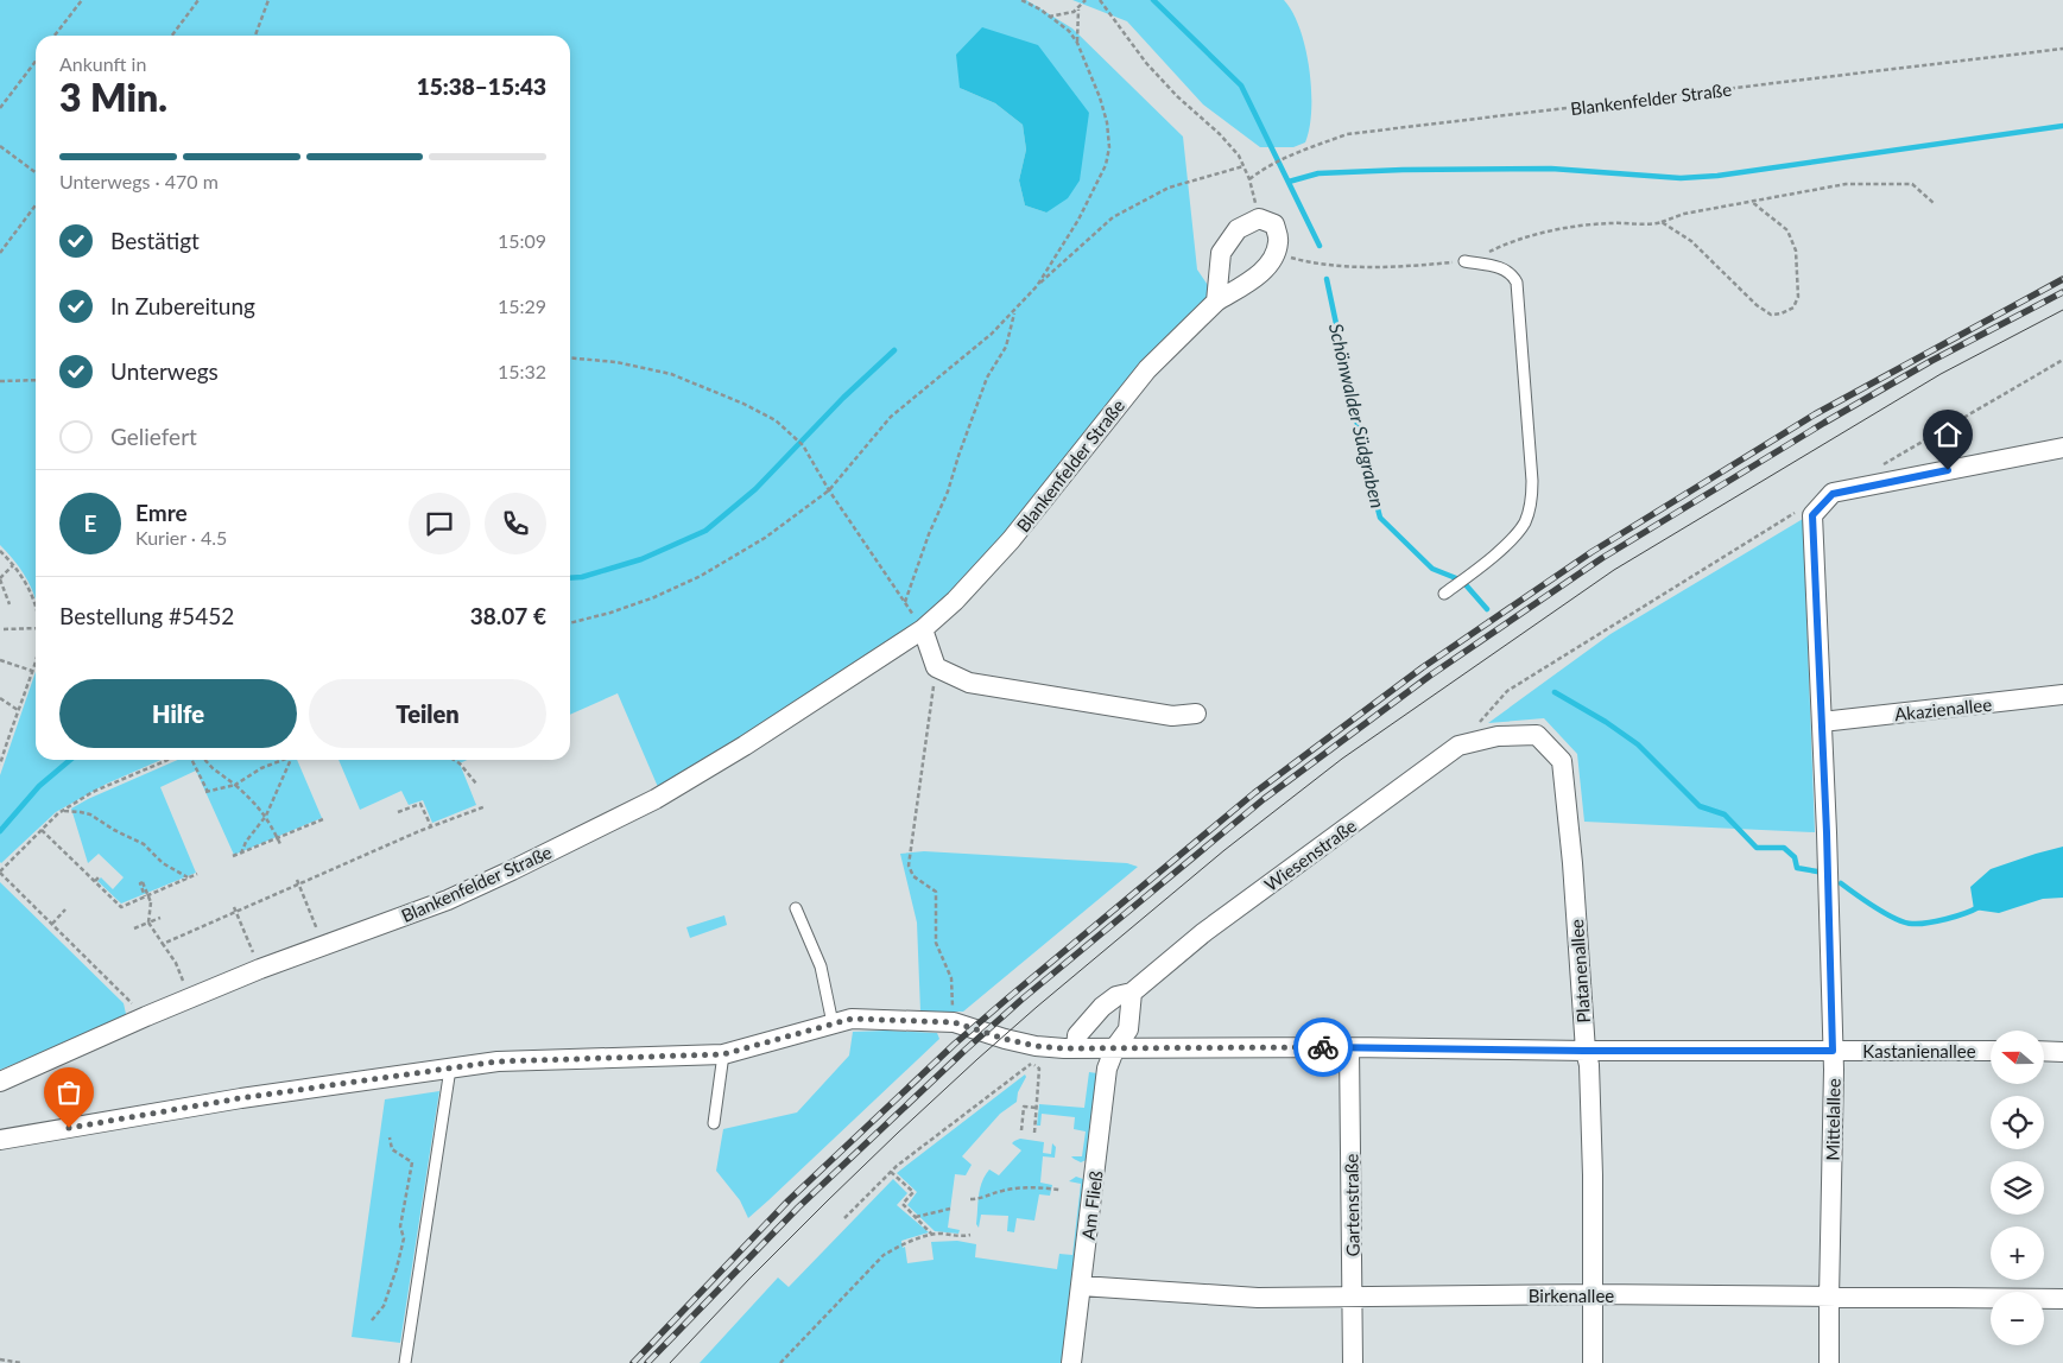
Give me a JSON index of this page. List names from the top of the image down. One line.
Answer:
{"streets":{"street":["Blankenfelder Straße","Akazienallee","Wiesenstraße","Platanenallee","Kastanienallee","Mittelallee","Am Fließ","Gartenstraße","Birkenallee"]},"crossings":[["Akazienallee","Mittelallee"],["Wiesenstraße","Platanenallee"],["Wiesenstraße","Kastanienallee"],["Platanenallee","Kastanienallee"],["Platanenallee","Birkenallee"],["Kastanienallee","Mittelallee"],["Kastanienallee","Am Fließ"],["Kastanienallee","Gartenstraße"],["Mittelallee","Birkenallee"],["Am Fließ","Birkenallee"],["Gartenstraße","Birkenallee"]],"water":["Schönwalder Südgraben"],"north":"left","page":{"heading":["3 Min.","Ankunft in","15:38–15:43"],"panel":["Emre","Kurier · 4.5","Bestellung #5452","38.07 €"],"bar":"Unterwegs · 470 m","list":[["Bestätigt","15:09"],["In Zubereitung","15:29"],["Unterwegs","15:32"],"Geliefert"],"round":"E","buttons":["Hilfe","Teilen"],"map_buttons":["+","−"]}}
